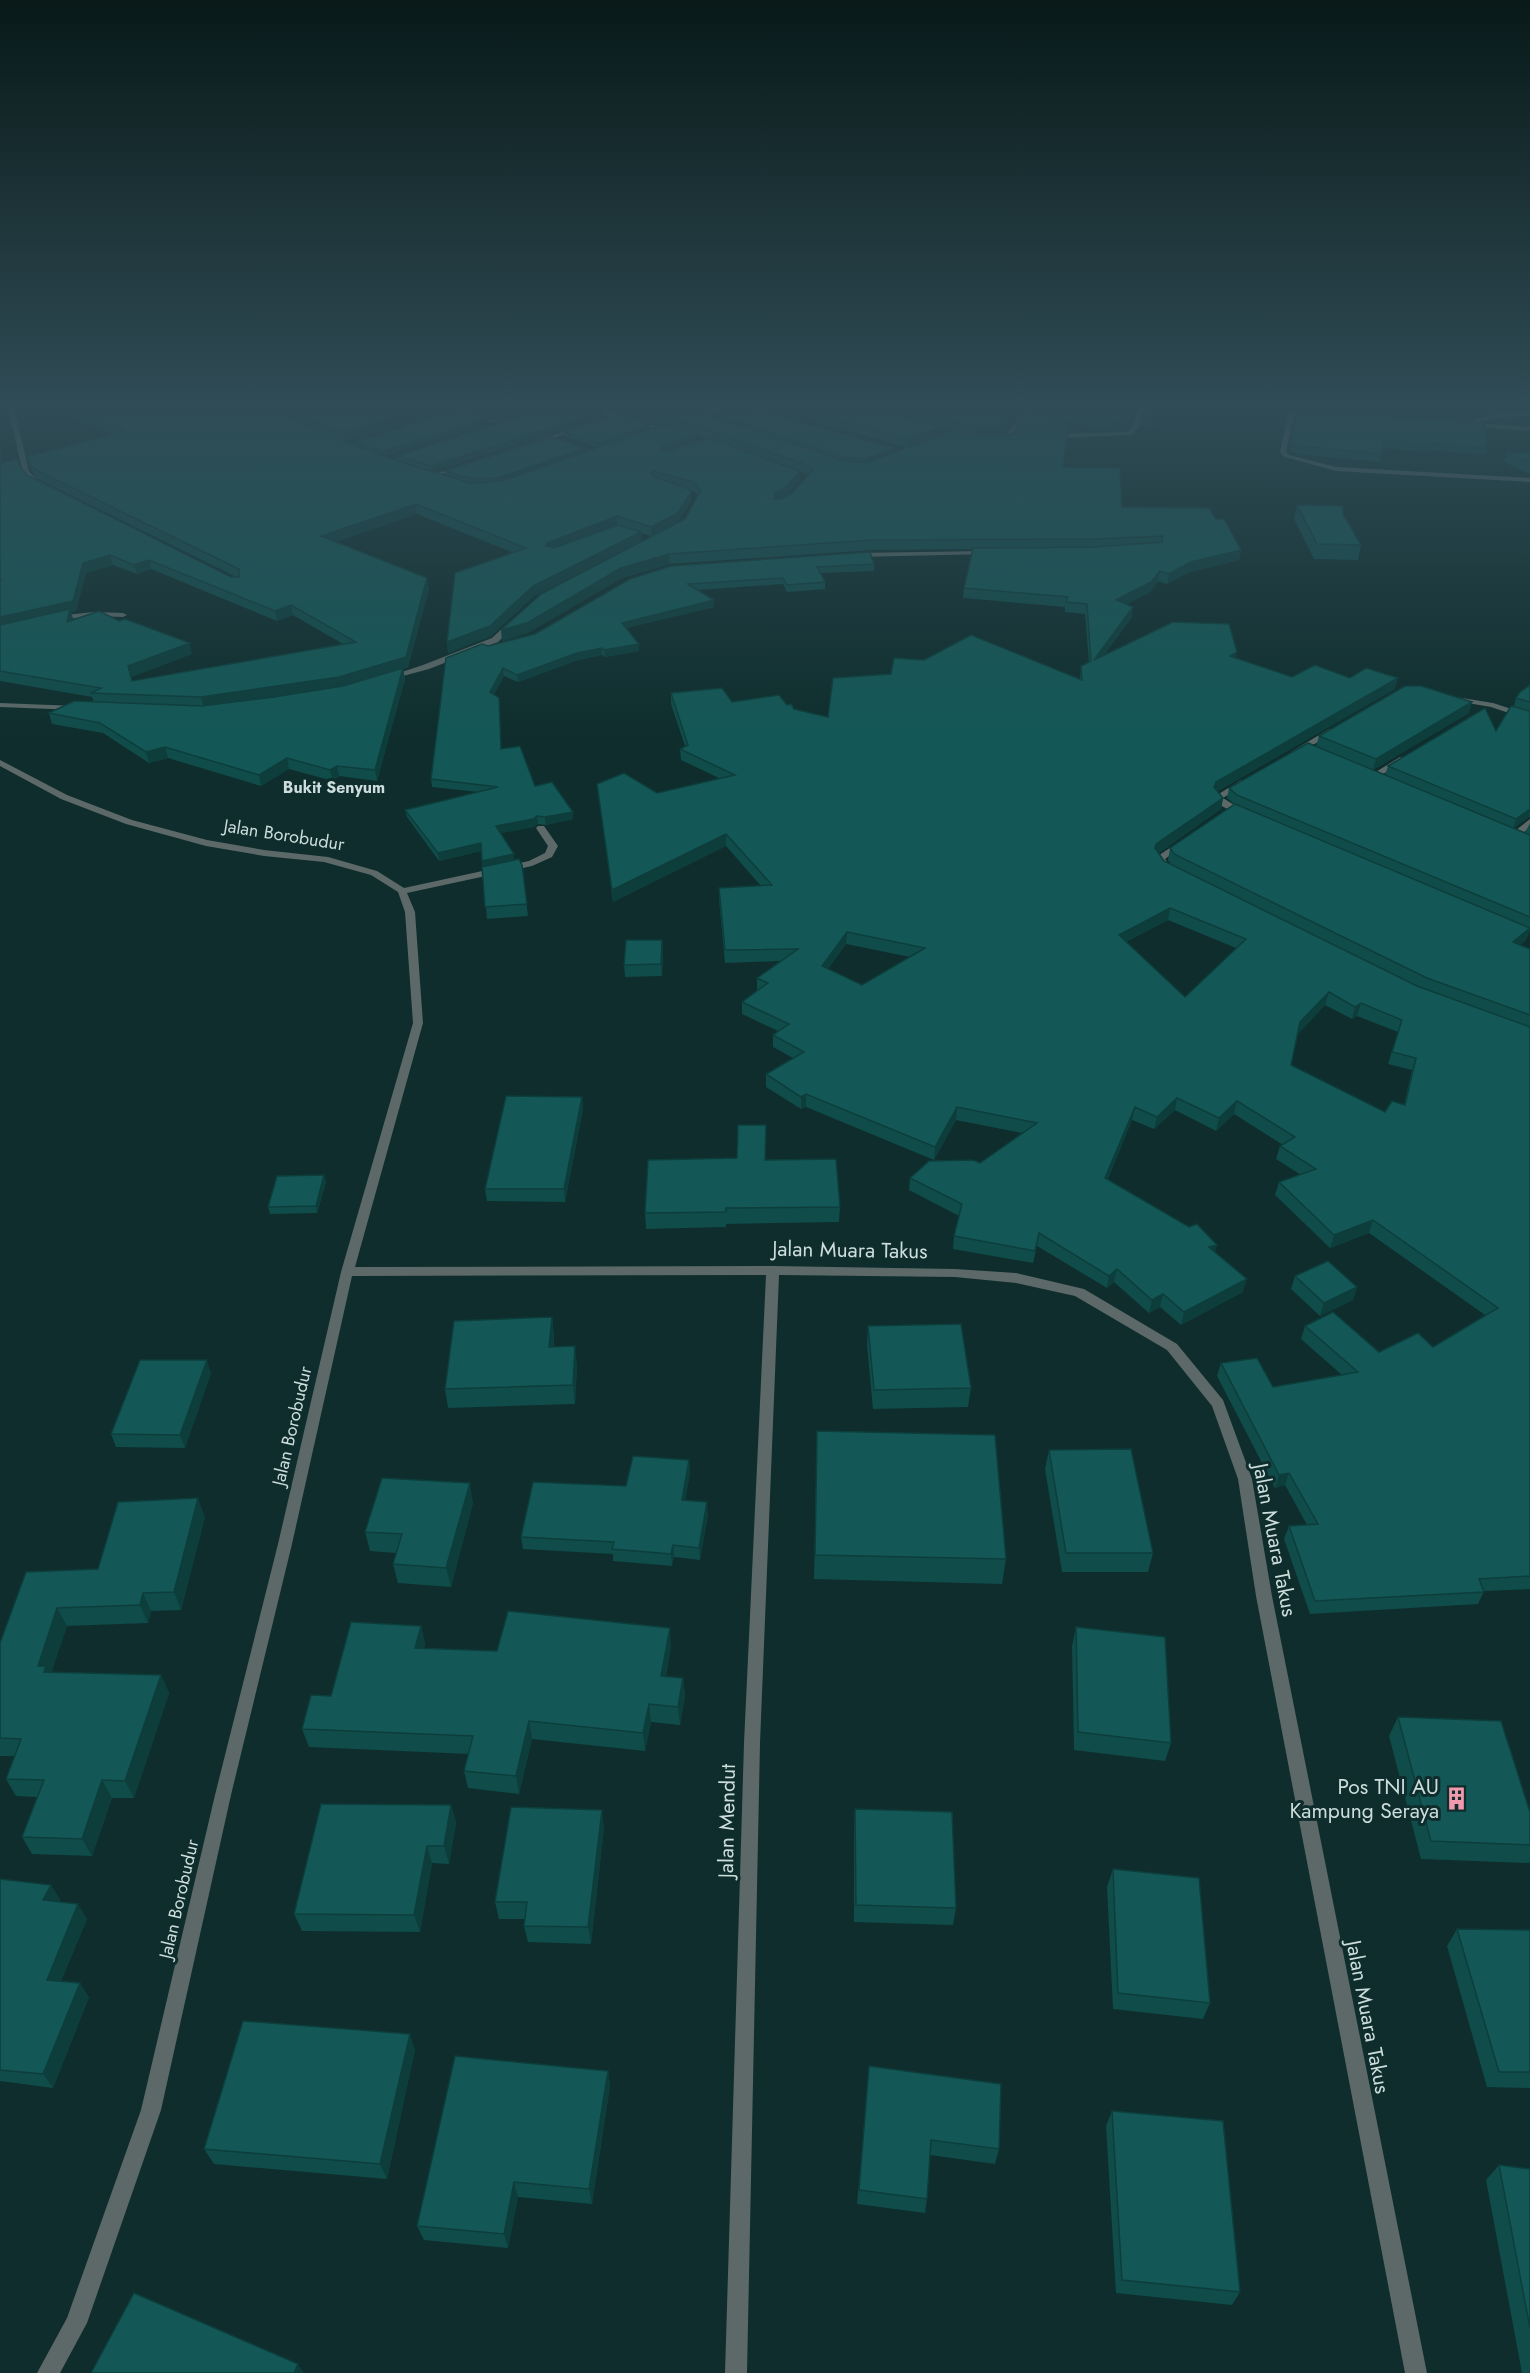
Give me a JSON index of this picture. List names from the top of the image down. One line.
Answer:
{"streets":{"street":["Jalan Borobudur","Jalan Muara Takus","Jalan Mendut"]},"crossings":[["Jalan Borobudur","Jalan Muara Takus"],["Jalan Muara Takus","Jalan Mendut"]],"districts":["Bukit Senyum"],"places":{"building":["Pos TNI AU Kampung Seraya"]}}
